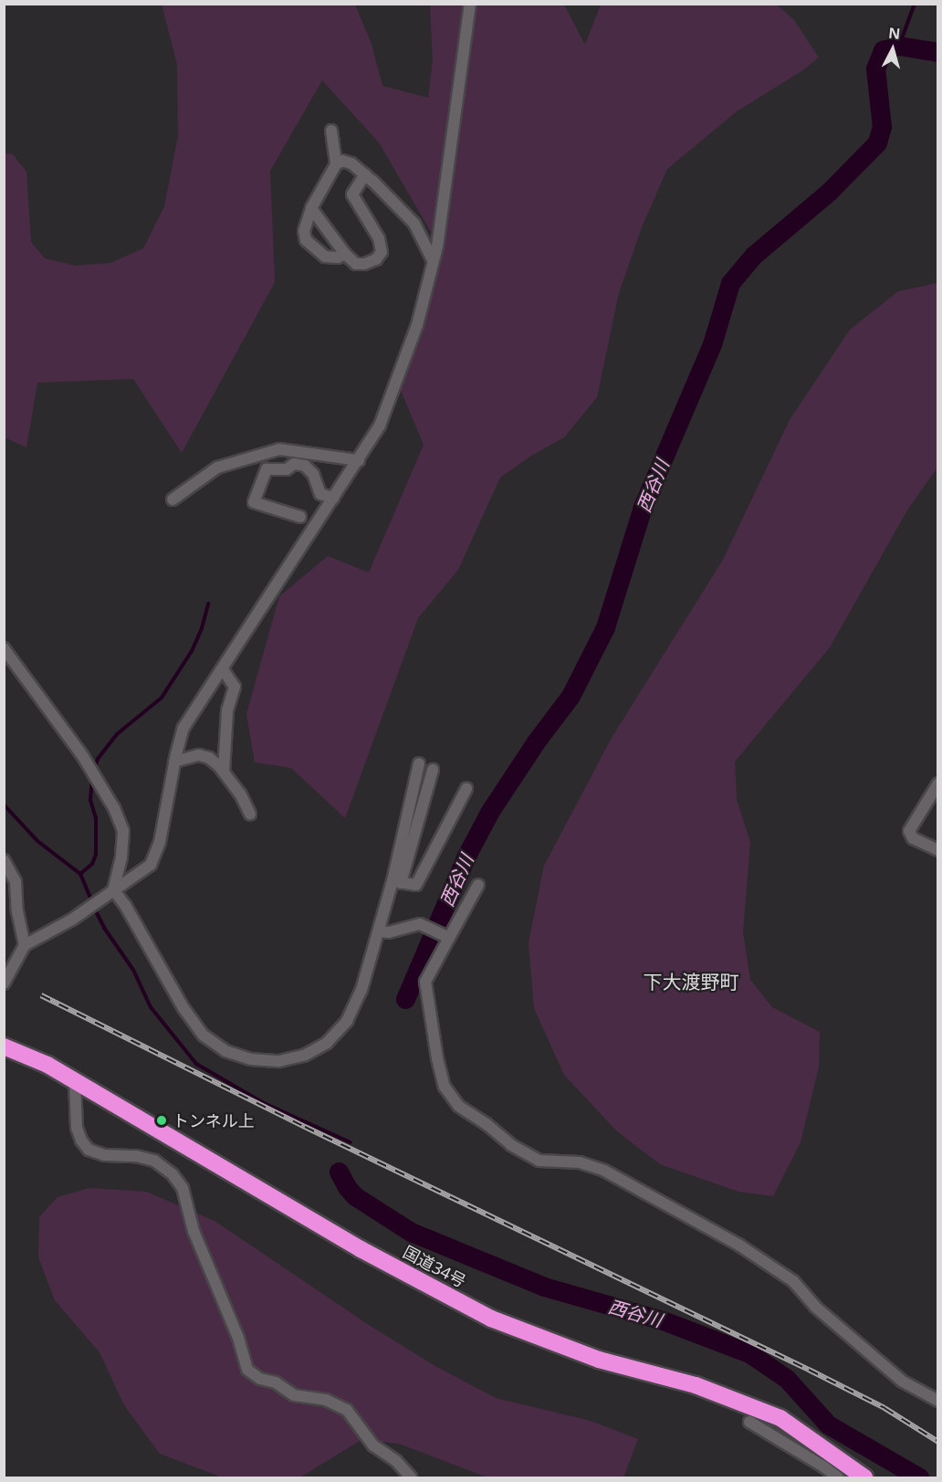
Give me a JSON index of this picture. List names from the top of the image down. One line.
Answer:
{"streets":{"highway":["国道34号"]},"districts":["下大渡野町"],"water":["西谷川"],"places":["トンネル上"],"north":"top"}
